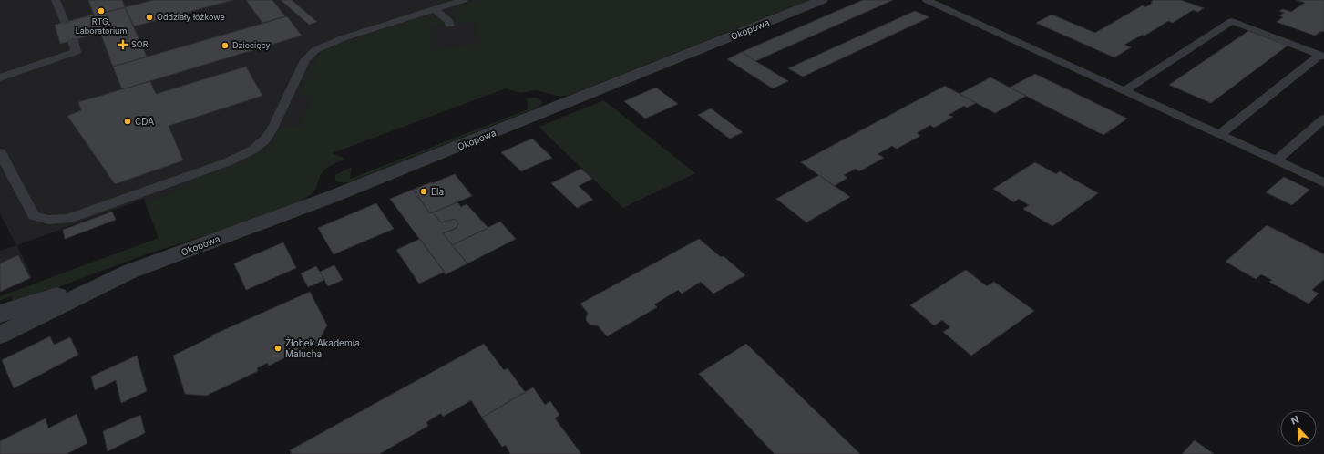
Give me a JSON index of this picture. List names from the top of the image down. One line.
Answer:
{"streets":{"street":["Okopowa"]},"places":{"other":["RTG, Laboratorium","Oddziały łóżkowe","Dziecięcy","CDA","Ela","Żłobek Akademia Malucha"],"health":["SOR"]},"north":"top"}
